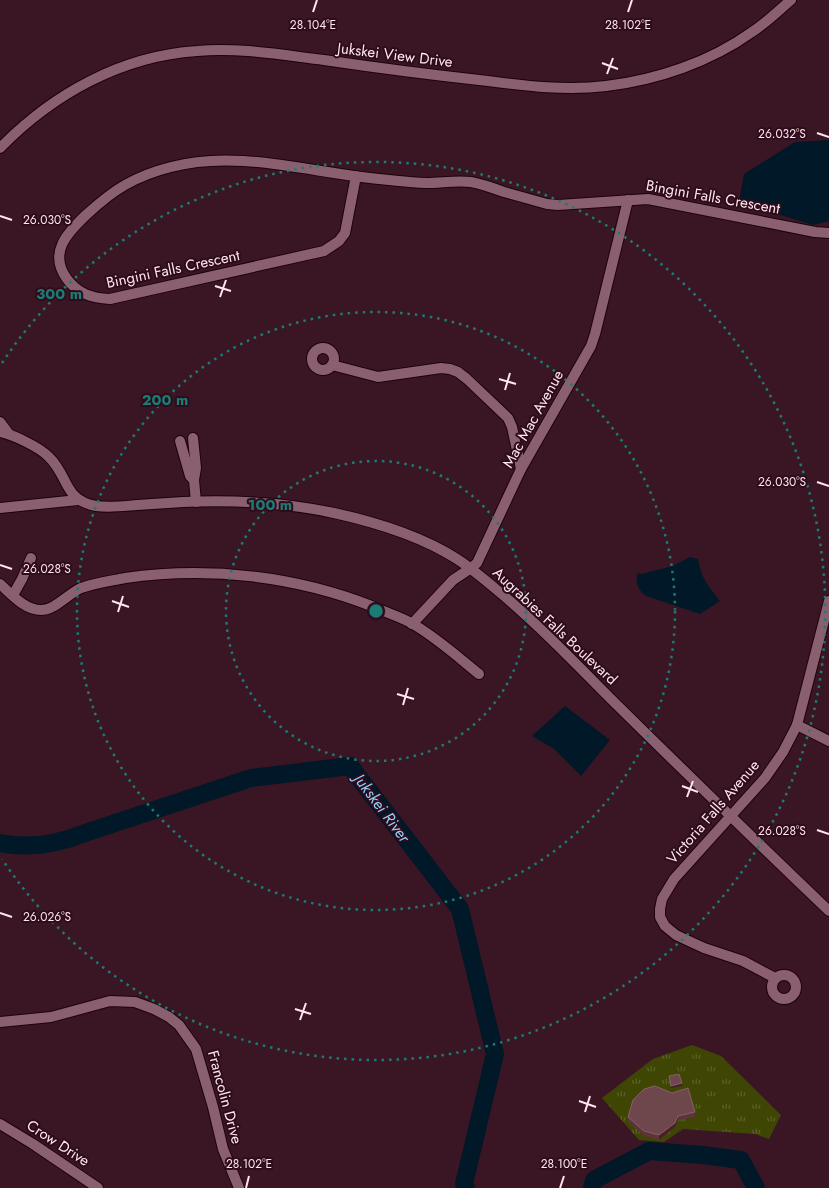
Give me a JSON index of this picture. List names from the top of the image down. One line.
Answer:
{"streets":{"street":["Jukskei View Drive","Bingini Falls Crescent","Mac Mac Avenue","Augrabies Falls Boulevard","Victoria Falls Avenue","Francolin Drive","Crow Drive"]},"crossings":[["Bingini Falls Crescent","Mac Mac Avenue"],["Mac Mac Avenue","Augrabies Falls Boulevard"],["Augrabies Falls Boulevard","Victoria Falls Avenue"]],"water":["Jukskei River"],"coordinates":["28.104°E","28.102°E","26.032°S","26.030°S","26.028°S","26.026°S","28.100°E"],"rings":["300 m","200 m","100 m"]}
